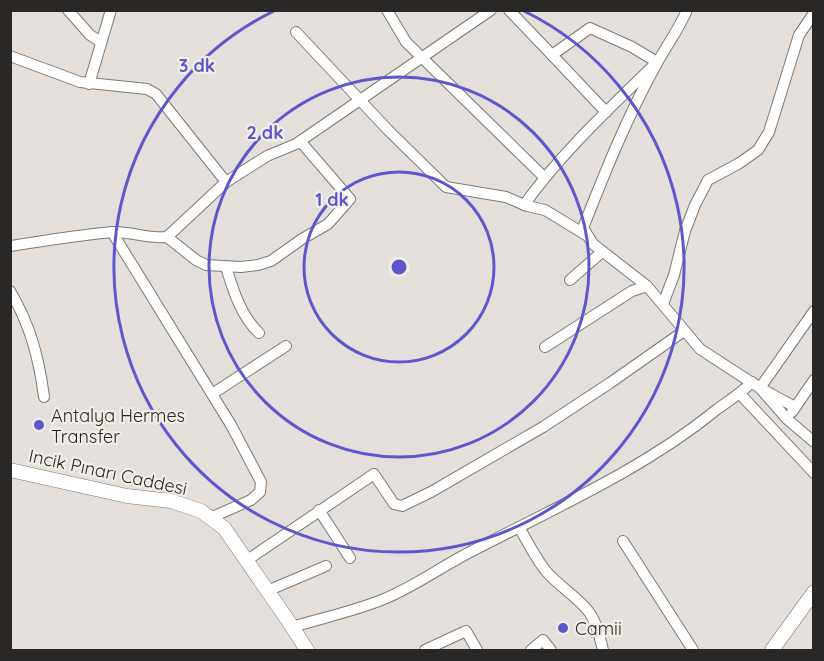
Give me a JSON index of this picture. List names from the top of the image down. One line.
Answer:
{"streets":{"main road":["Incik Pınarı Caddesi"]},"places":["Antalya Hermes Transfer","Camii"],"rings":["3 dk","2 dk","1 dk"]}
